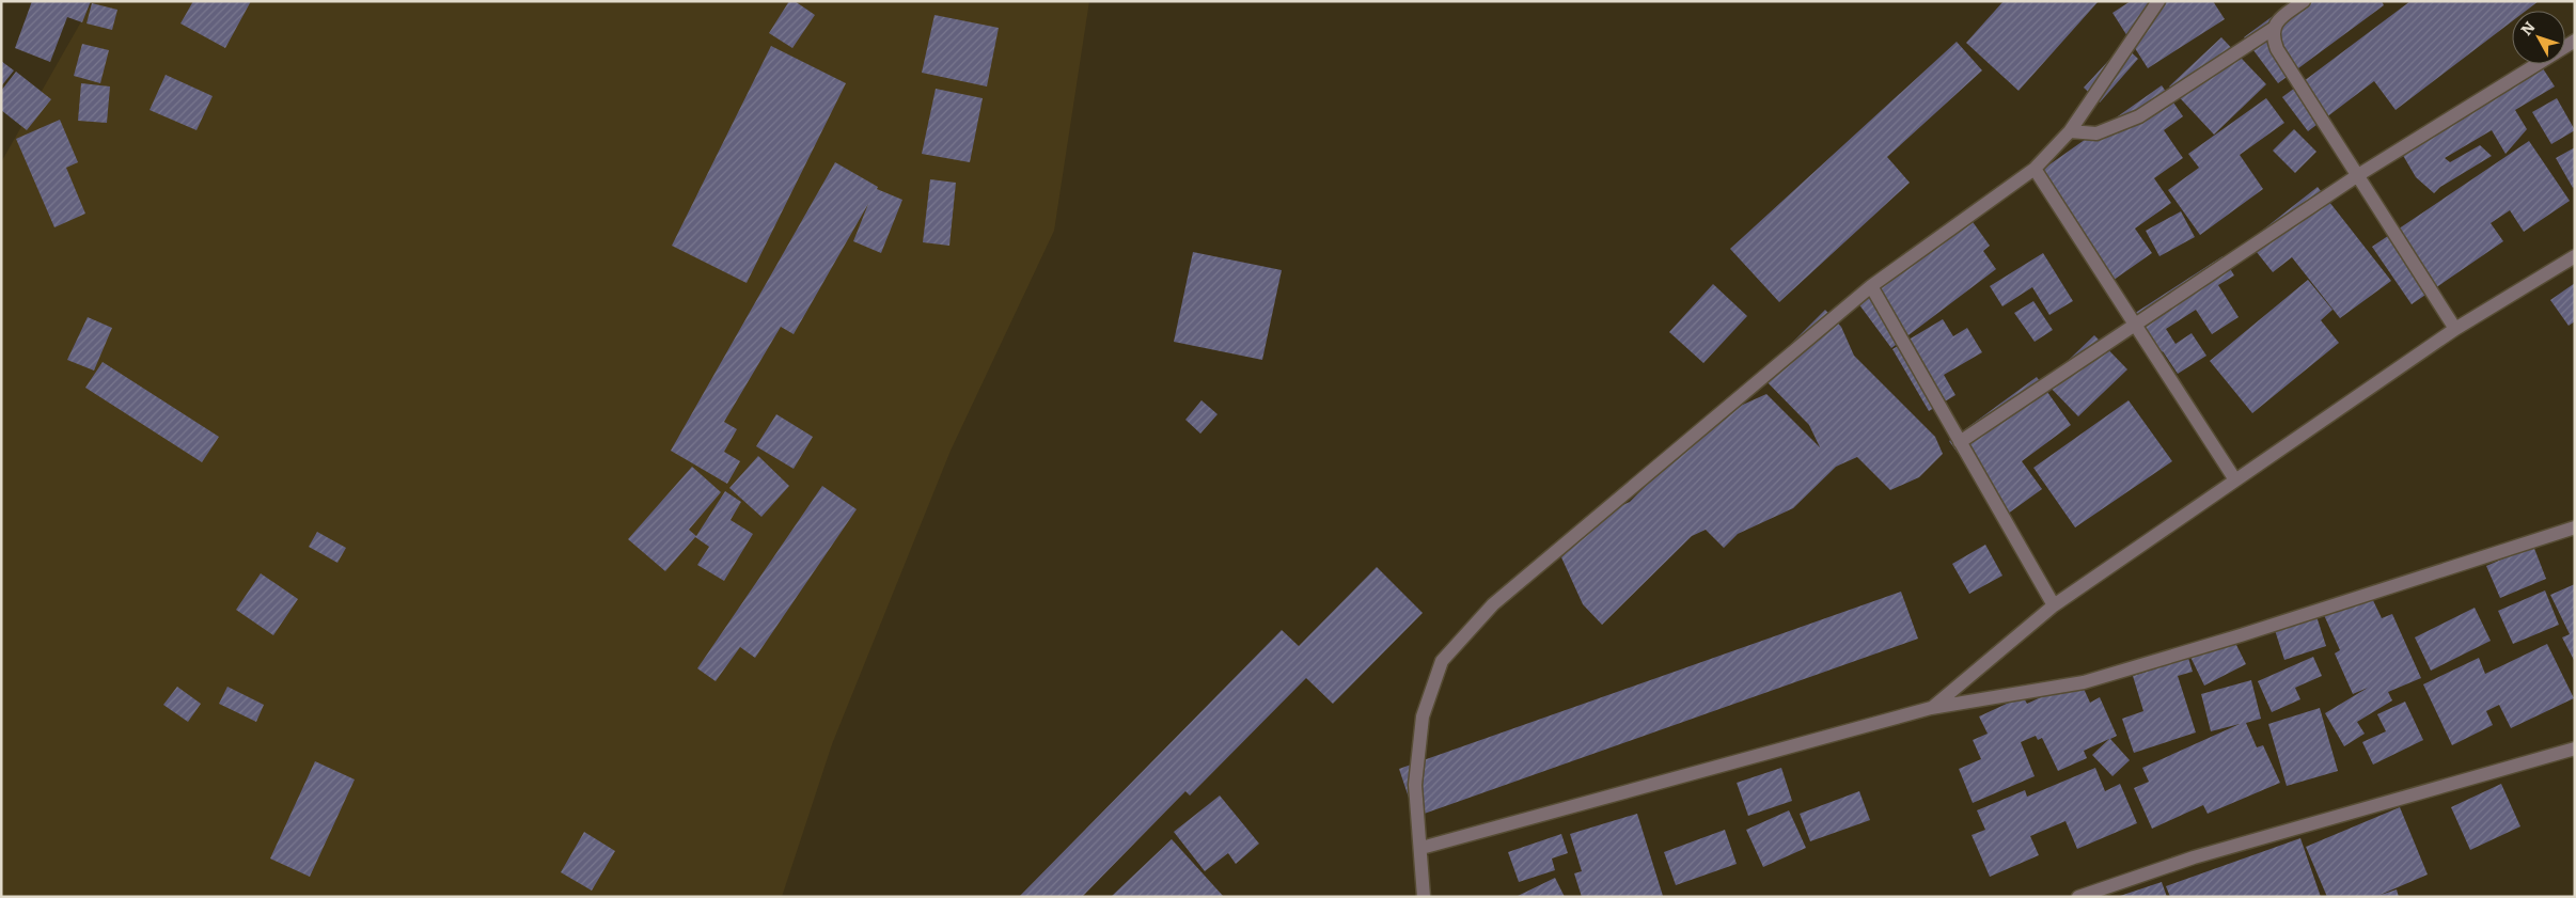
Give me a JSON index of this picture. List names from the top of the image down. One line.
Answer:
{"north":"top left"}
